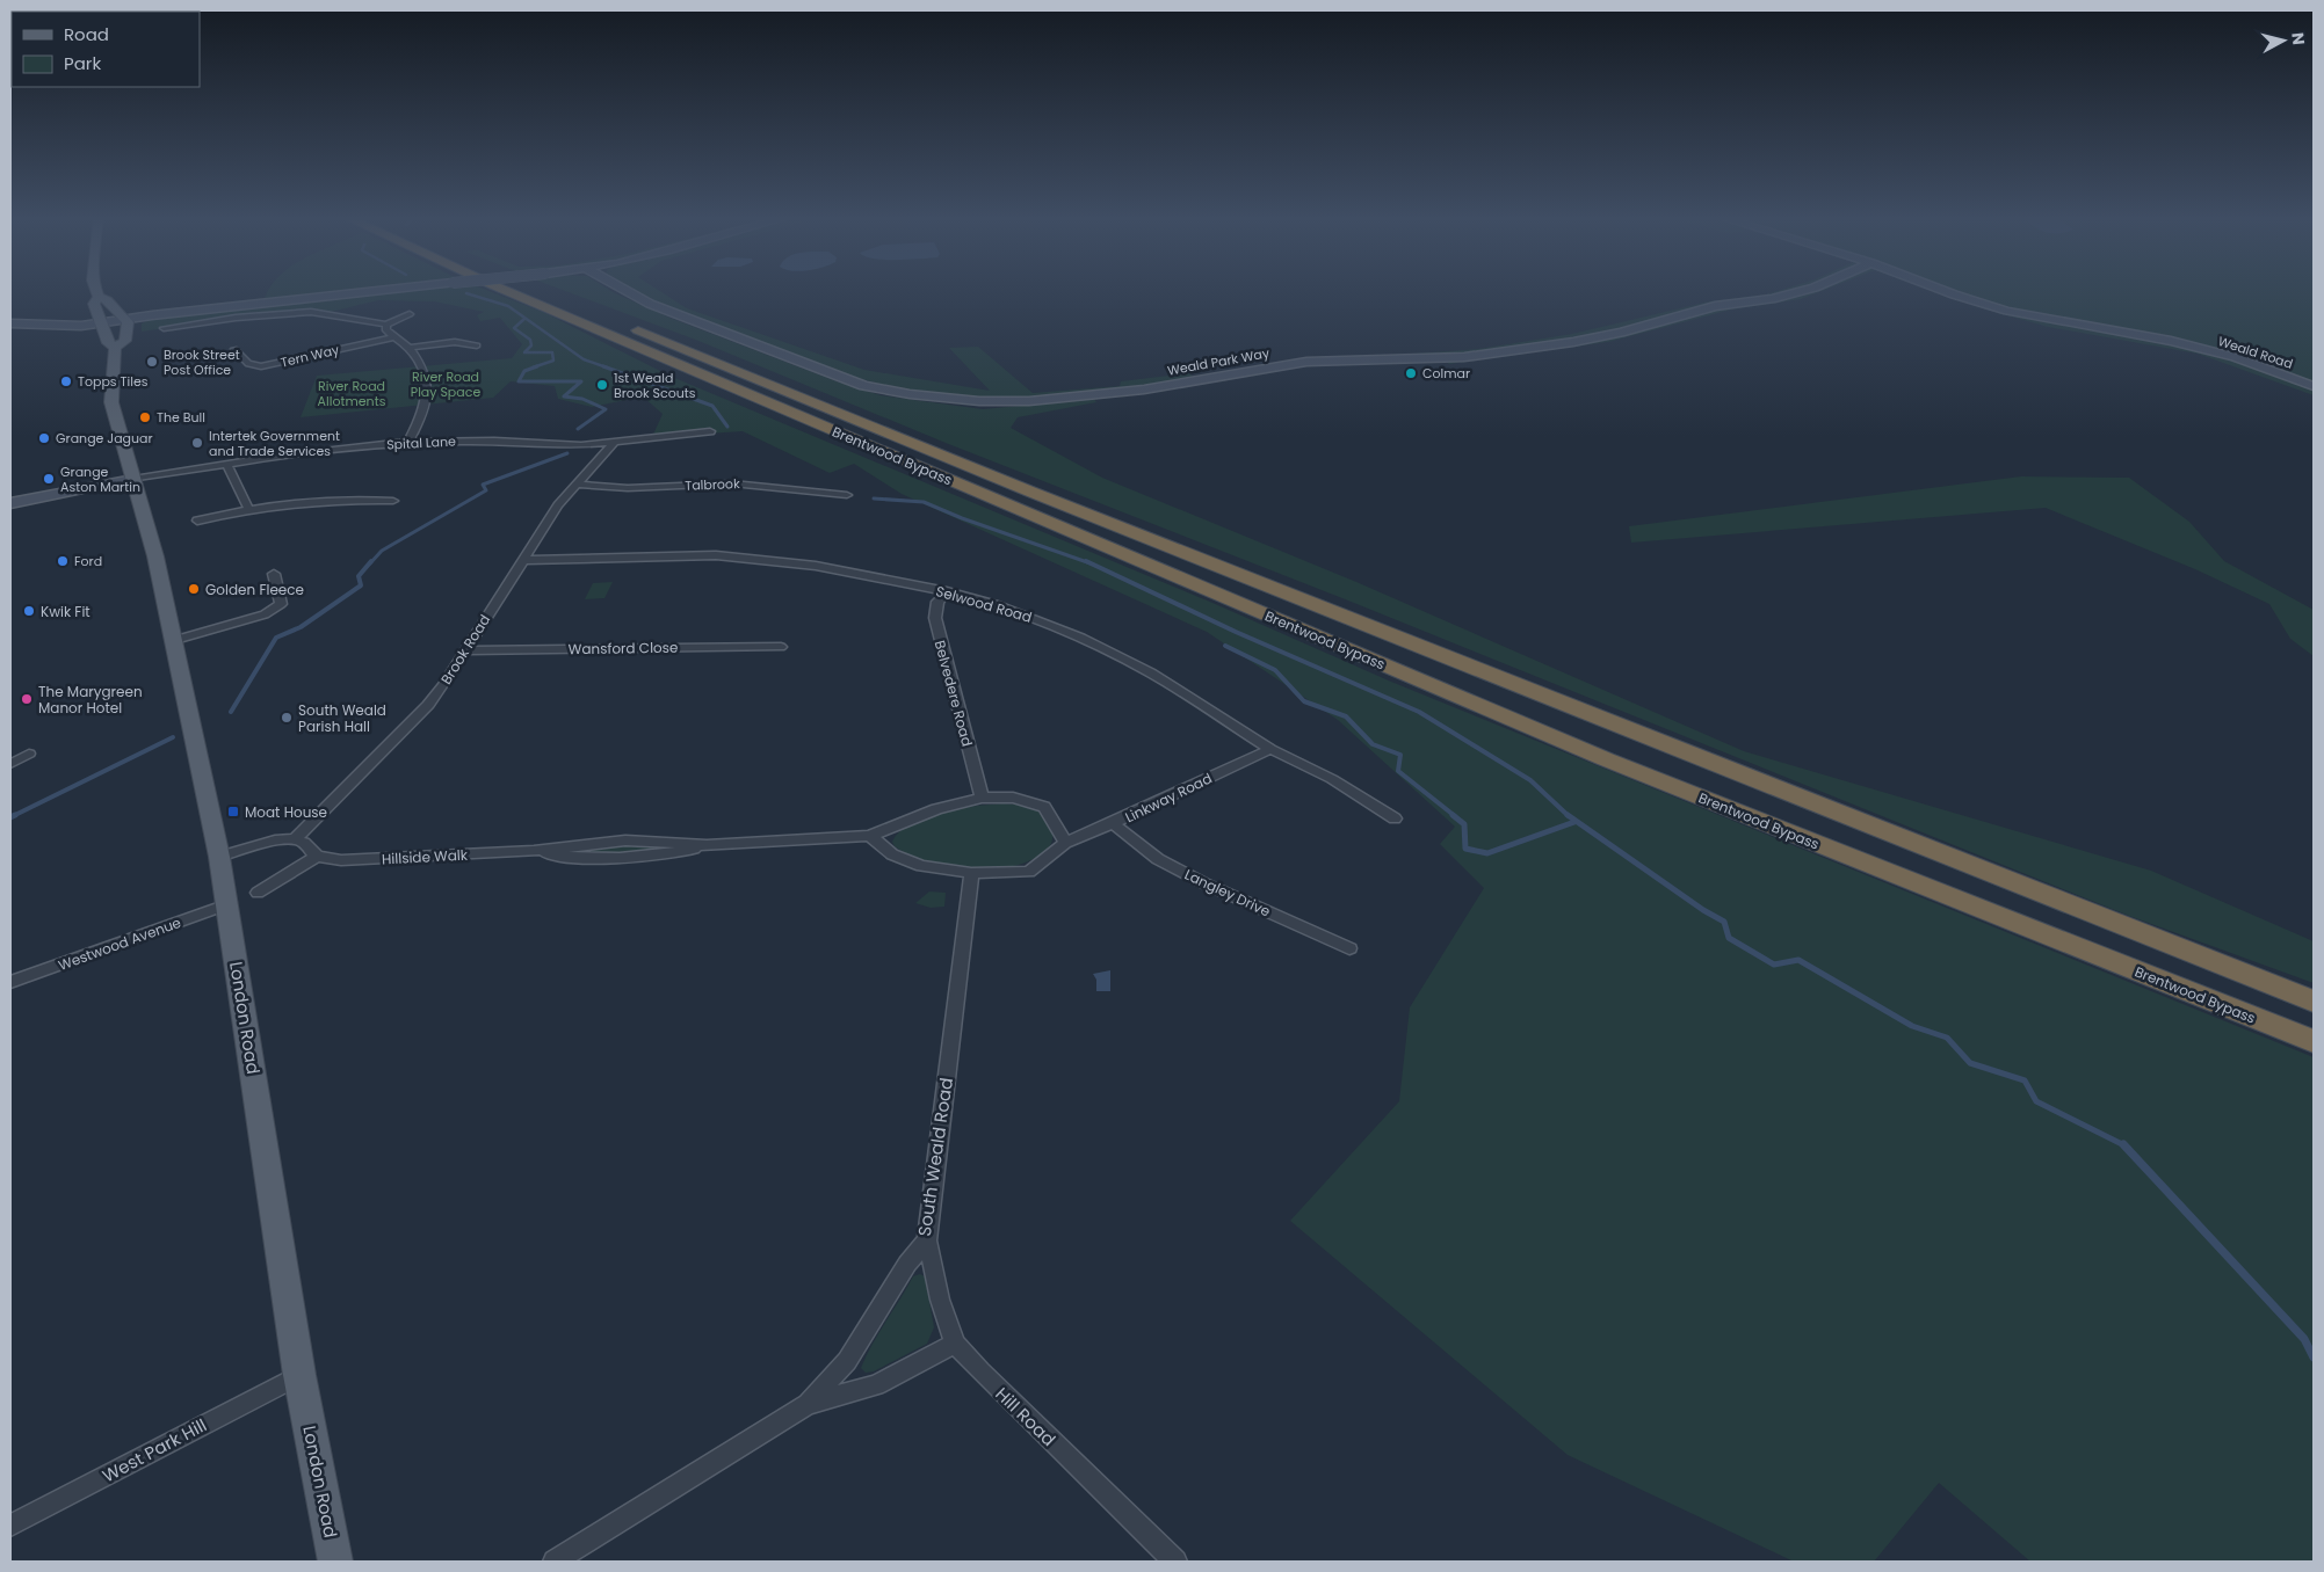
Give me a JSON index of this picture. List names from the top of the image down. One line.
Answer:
{"streets":{"highway":["Brentwood Bypass"],"main road":["London Road"],"street":["Weald Road","Tern Way","Weald Park Way","Spital Lane","Talbrook","Selwood Road","Wansford Close","Brook Road","Belvedere Road","Linkway Road","Hillside Walk","Langley Drive","Westwood Avenue","South Weald Road","Hill Road","West Park Hill"]},"crossings":[["Spital Lane","Brook Road"],["Spital Lane","London Road"],["Talbrook","Brook Road"],["Selwood Road","Brook Road"],["Selwood Road","Belvedere Road"],["Selwood Road","Linkway Road"],["Wansford Close","Brook Road"],["Belvedere Road","Hillside Walk"],["Linkway Road","Hillside Walk"],["Linkway Road","Langley Drive"],["Westwood Avenue","London Road"],["London Road","West Park Hill"],["South Weald Road","Hill Road"]],"parks":["River Road Play Space","River Road Allotments"],"places":{"other":["Brook Street Post Office","Colmar","Topps Tiles","1st Weald Brook Scouts","The Bull","Grange Jaguar","Intertek Government and Trade Services","Grange Aston Martin","Ford","Golden Fleece","Kwik Fit","The Marygreen Manor Hotel","South Weald Parish Hall"],"transit":["Moat House"]},"legend":["Road","Park"],"north":"right"}
